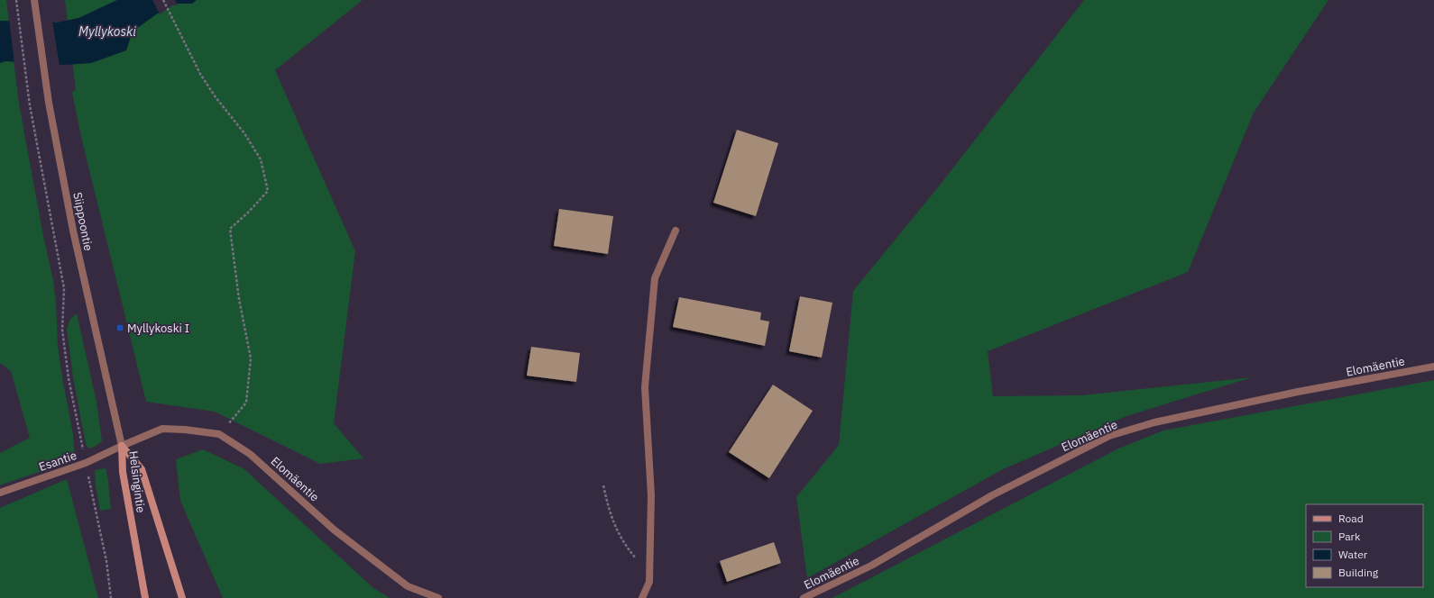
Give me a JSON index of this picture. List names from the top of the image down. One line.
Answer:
{"streets":{"main road":["Helsingintie"],"street":["Siippoontie","Elomäentie","Esantie"]},"crossings":[["Siippoontie","Elomäentie"],["Siippoontie","Esantie"],["Siippoontie","Helsingintie"],["Elomäentie","Esantie"],["Elomäentie","Helsingintie"],["Esantie","Helsingintie"]],"water":["Myllykoski"],"places":{"transit":["Myllykoski I"]},"legend":["Road","Park","Water","Building"]}
